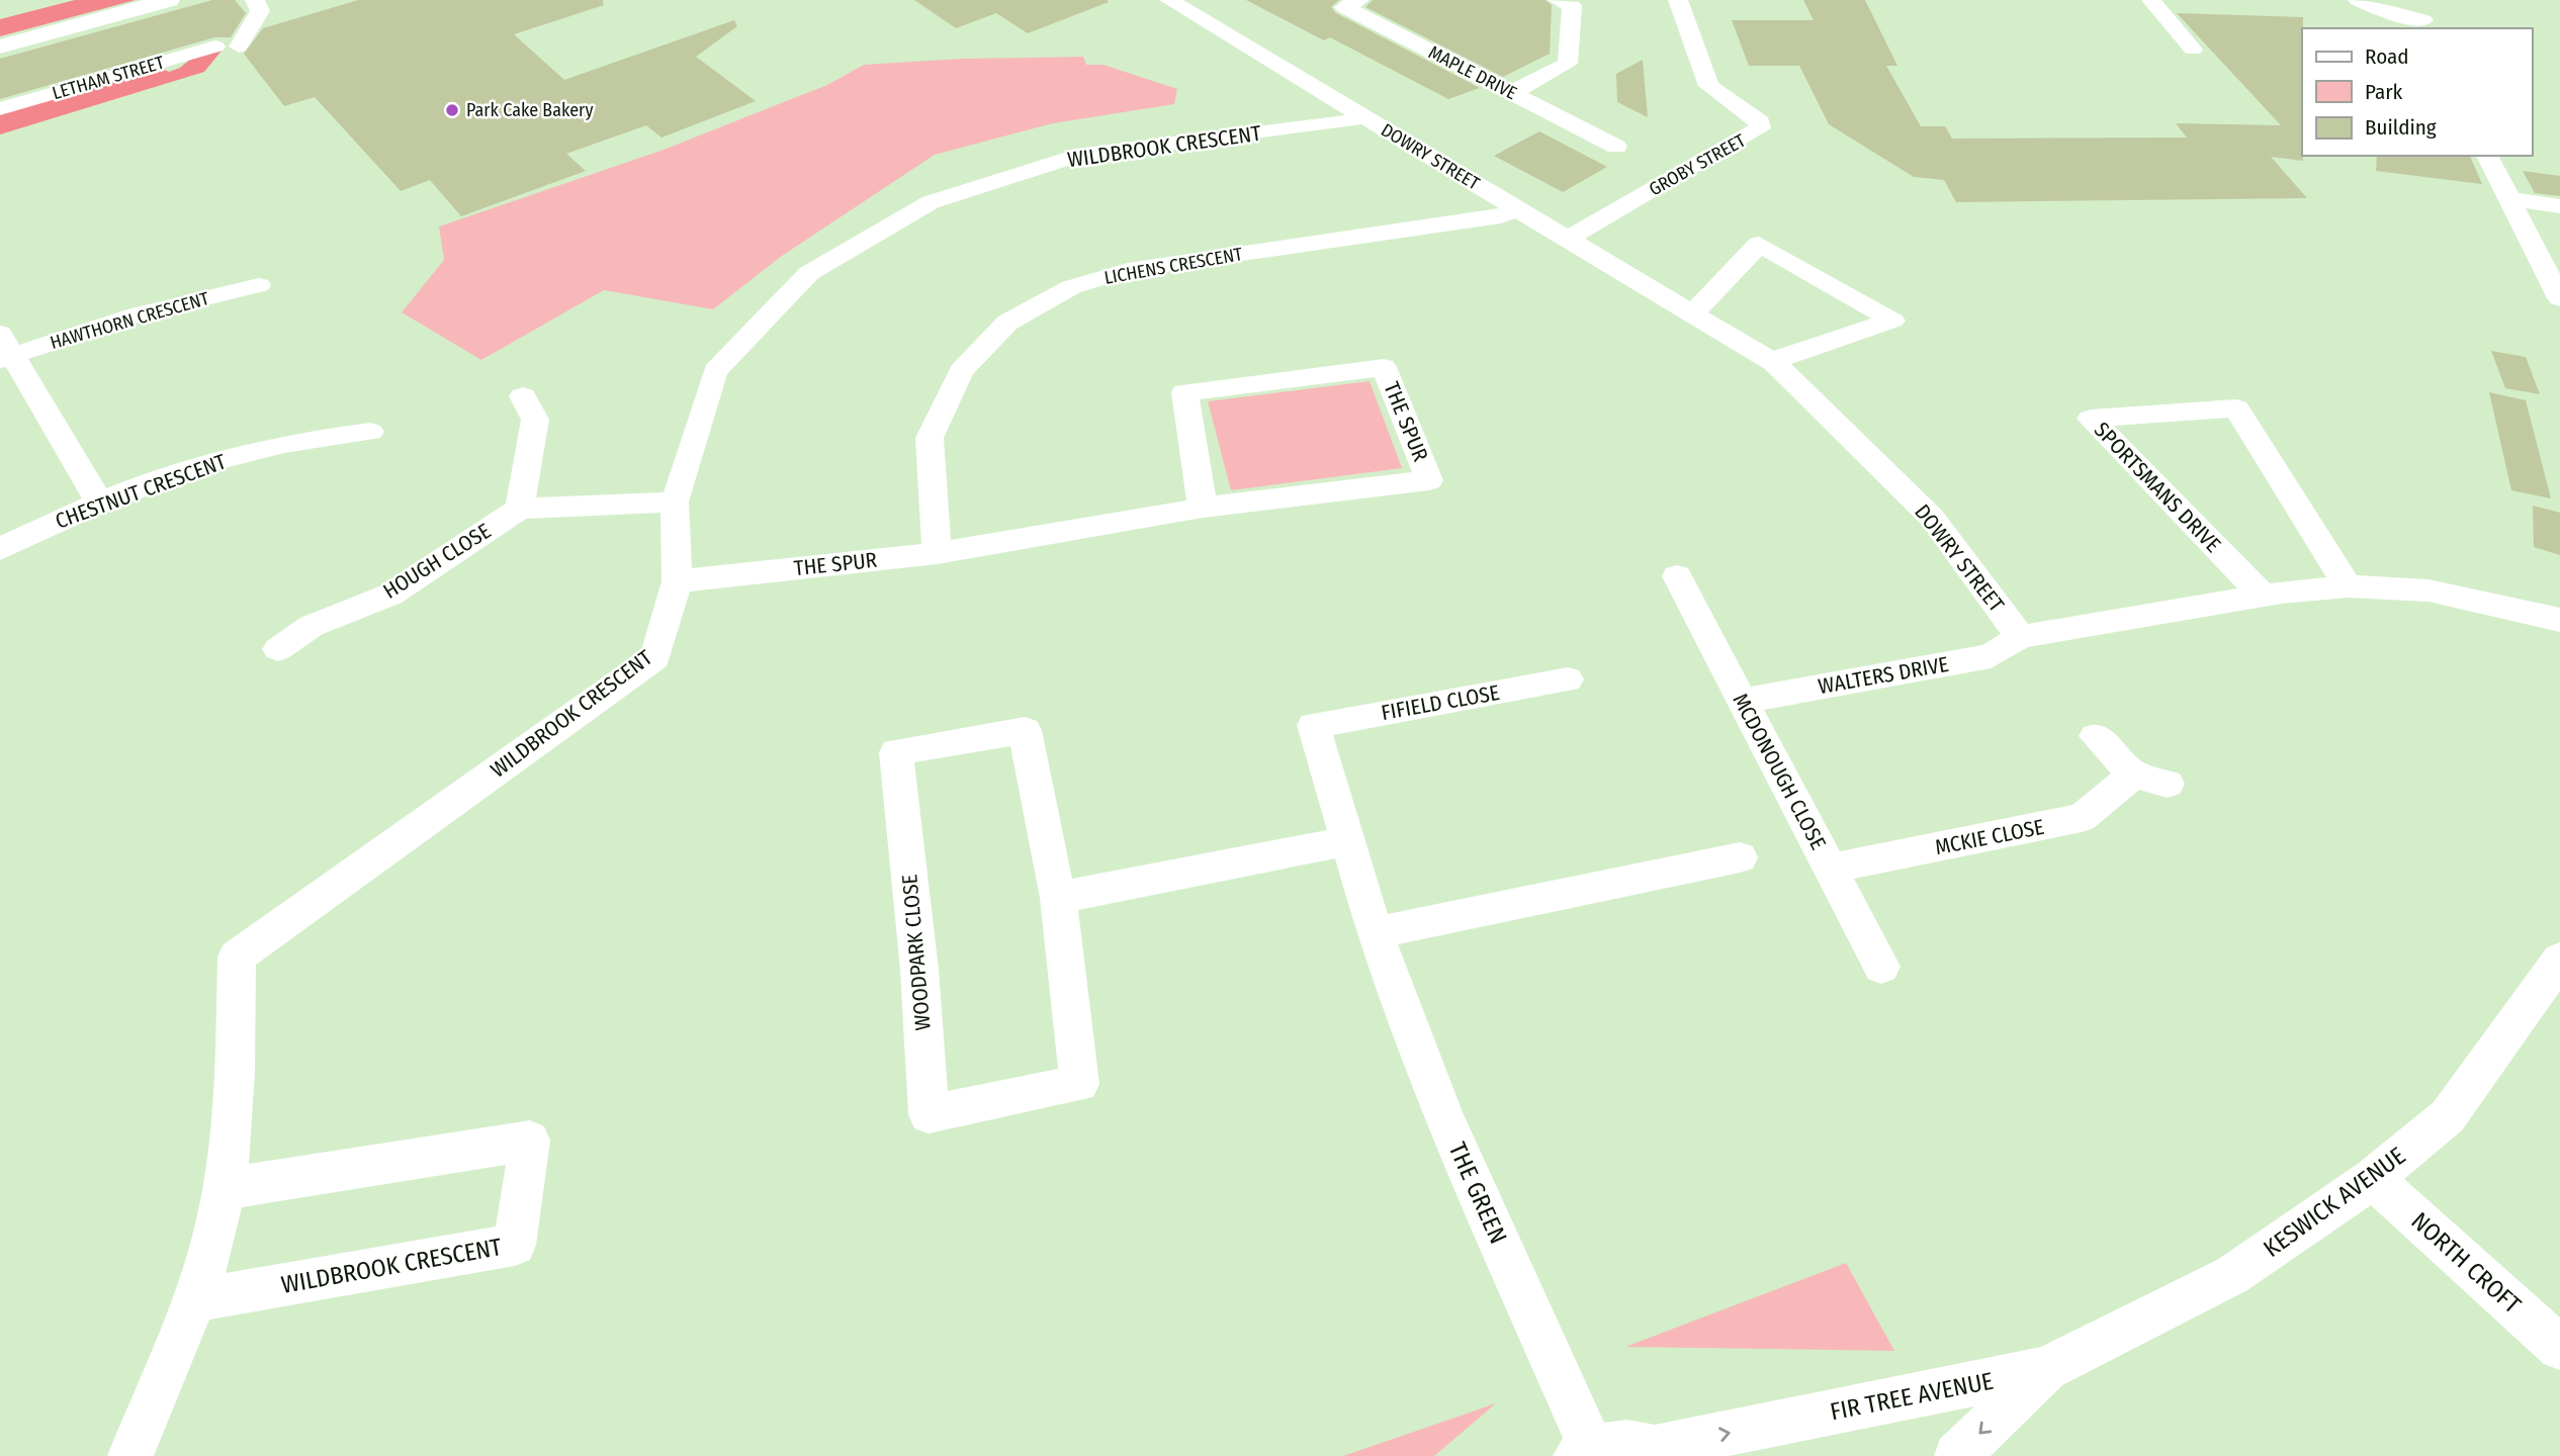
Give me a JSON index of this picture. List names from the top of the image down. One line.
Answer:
{"streets":{"street":["MAPLE DRIVE","LETHAM STREET","WILDBROOK CRESCENT","DOWRY STREET","GROBY STREET","LICHENS CRESCENT","HAWTHORN CRESCENT","THE SPUR","SPORTSMANS DRIVE","CHESTNUT CRESCENT","HOUGH CLOSE","WALTERS DRIVE","FIFIELD CLOSE","MCDONOUGH CLOSE","MCKIE CLOSE","WOODPARK CLOSE","THE GREEN","KESWICK AVENUE","NORTH CROFT","FIR TREE AVENUE"]},"crossings":[["WILDBROOK CRESCENT","DOWRY STREET"],["WILDBROOK CRESCENT","THE SPUR"],["DOWRY STREET","GROBY STREET"],["DOWRY STREET","LICHENS CRESCENT"],["DOWRY STREET","WALTERS DRIVE"],["LICHENS CRESCENT","THE SPUR"],["WALTERS DRIVE","MCDONOUGH CLOSE"],["FIFIELD CLOSE","THE GREEN"],["MCDONOUGH CLOSE","MCKIE CLOSE"],["THE GREEN","FIR TREE AVENUE"],["KESWICK AVENUE","NORTH CROFT"],["KESWICK AVENUE","FIR TREE AVENUE"]],"places":["Park Cake Bakery"],"legend":["Road","Park","Building"]}
